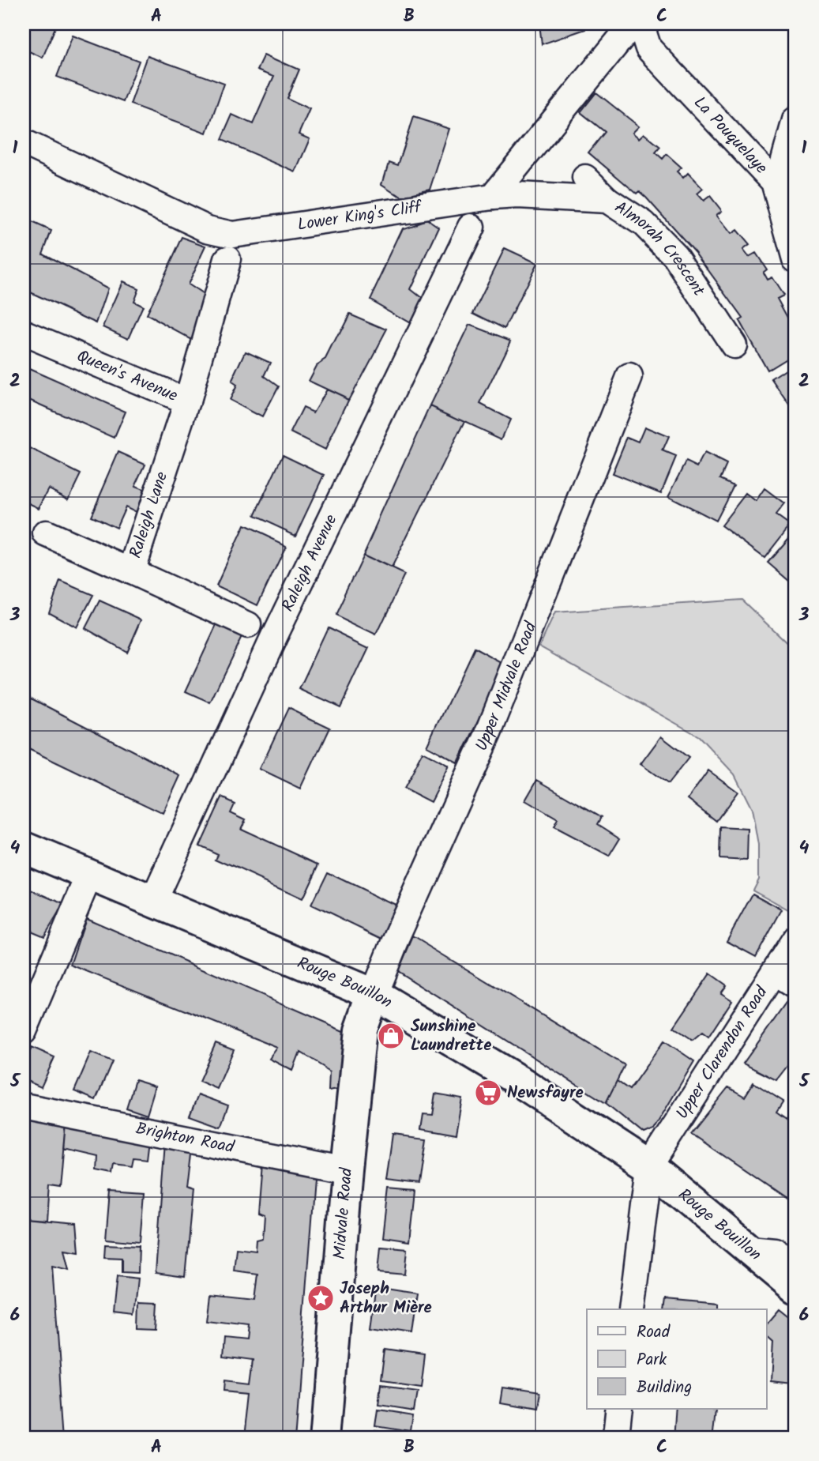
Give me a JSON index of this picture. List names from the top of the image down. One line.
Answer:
{"streets":{"main road":["Rouge Bouillon","Midvale Road"],"street":["La Pouquelaye","Lower King's Cliff","Almorah Crescent","Queen's Avenue","Raleigh Lane","Raleigh Avenue","Upper Midvale Road","Upper Clarendon Road","Brighton Road"]},"crossings":[["Lower King's Cliff","Almorah Crescent"],["Queen's Avenue","Raleigh Lane"],["Raleigh Avenue","Rouge Bouillon"],["Upper Midvale Road","Rouge Bouillon"],["Upper Midvale Road","Midvale Road"],["Rouge Bouillon","Upper Clarendon Road"],["Rouge Bouillon","Midvale Road"],["Brighton Road","Midvale Road"]],"places":{"shop":["Sunshine Laundrette"],"supermarket":["Newsfayre"],"place":["Joseph Arthur Mière"]},"legend":["Road","Park","Building"],"grid":{"columns":["A","B","C"],"rows":["1","2","3","4","5","6"]}}
